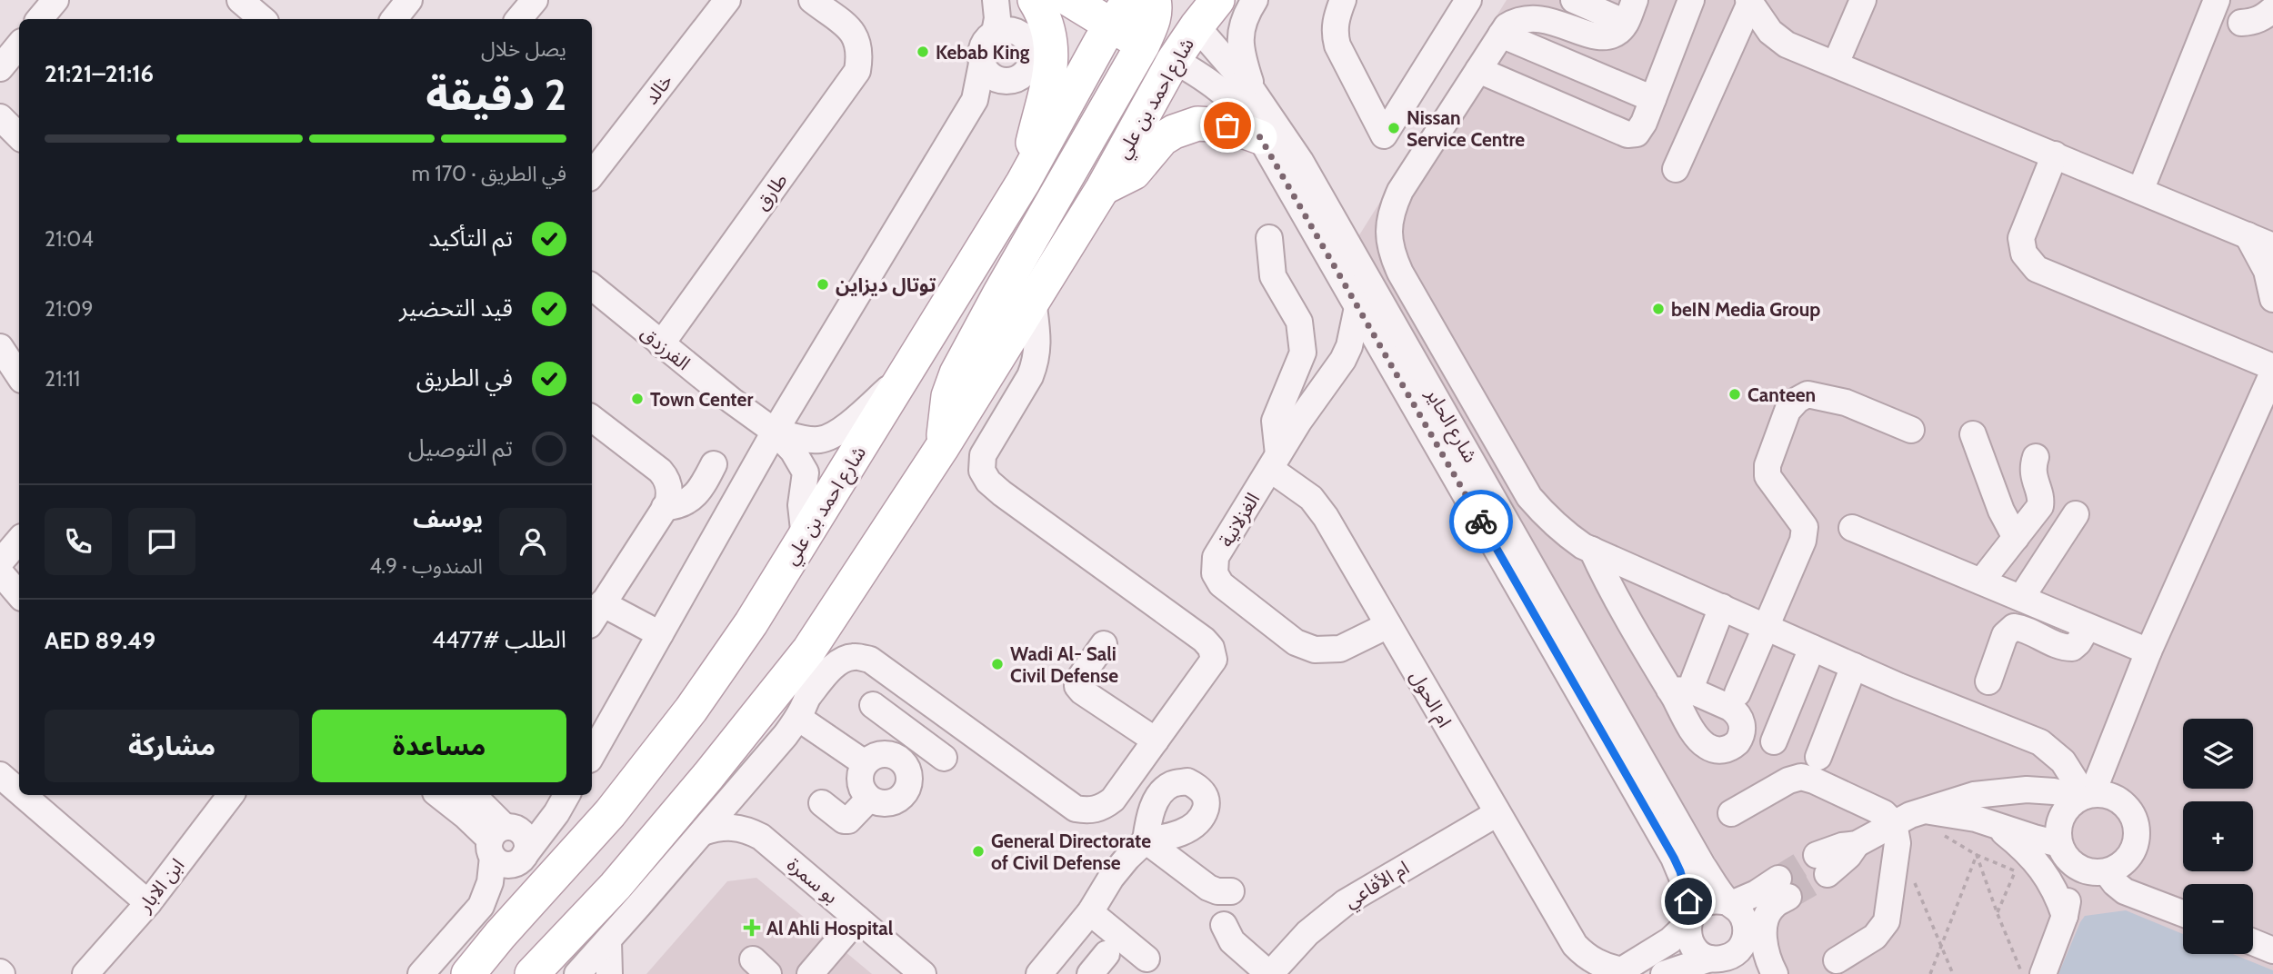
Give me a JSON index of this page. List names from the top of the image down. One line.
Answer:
{"streets":{"main road":["شارع احمد بن علي"],"street":["خالد","طارق","الفرزدق","شارع الحاير","الغزلانية","ام الحول","بو سمرة","ام الأفاعي","ابن الابار"]},"crossings":[["شارع احمد بن علي","الفرزدق"],["شارع احمد بن علي","شارع الحاير"],["طارق","الفرزدق"],["شارع الحاير","الغزلانية"],["الغزلانية","ام الحول"],["ام الحول","ام الأفاعي"]],"places":{"other":["Kebab King","Nissan Service Centre","توتال ديزاين","beIN Media Group","Canteen","Town Center","Wadi Al- Sali Civil Defense","General Directorate of Civil Defense"],"health":["Al Ahli Hospital"]},"page":{"heading":["2 دقيقة","يصل خلال","21:16–21:21"],"panel":["يوسف","المندوب · 4.9","الطلب #4477","AED 89.49"],"bar":"في الطريق · 170 m","list":[["تم التأكيد","21:04"],["قيد التحضير","21:09"],["في الطريق","21:11"],"تم التوصيل"],"buttons":["مساعدة","مشاركة"],"map_buttons":["+","−"]}}
